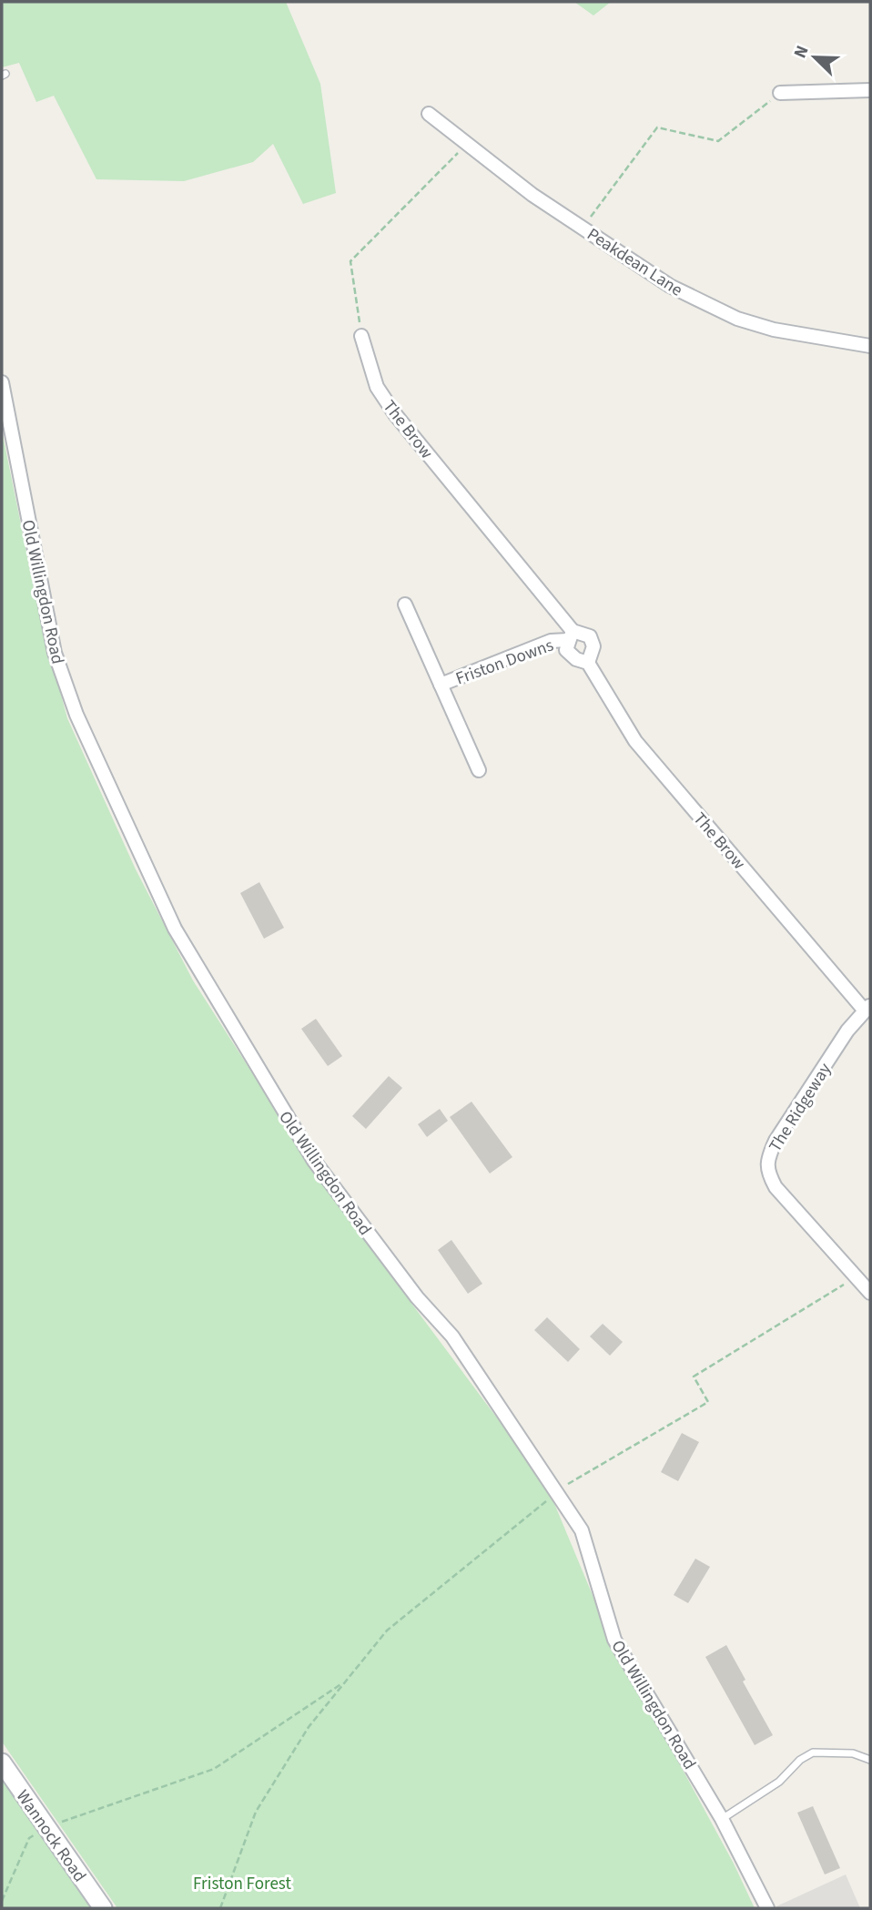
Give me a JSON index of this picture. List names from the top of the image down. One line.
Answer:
{"streets":{"street":["Peakdean Lane","The Brow","Old Willingdon Road","Friston Downs","The Ridgeway","Wannock Road"]},"crossings":[["The Brow","Friston Downs"],["The Brow","The Ridgeway"]],"parks":["Friston Forest"],"north":"top left"}
